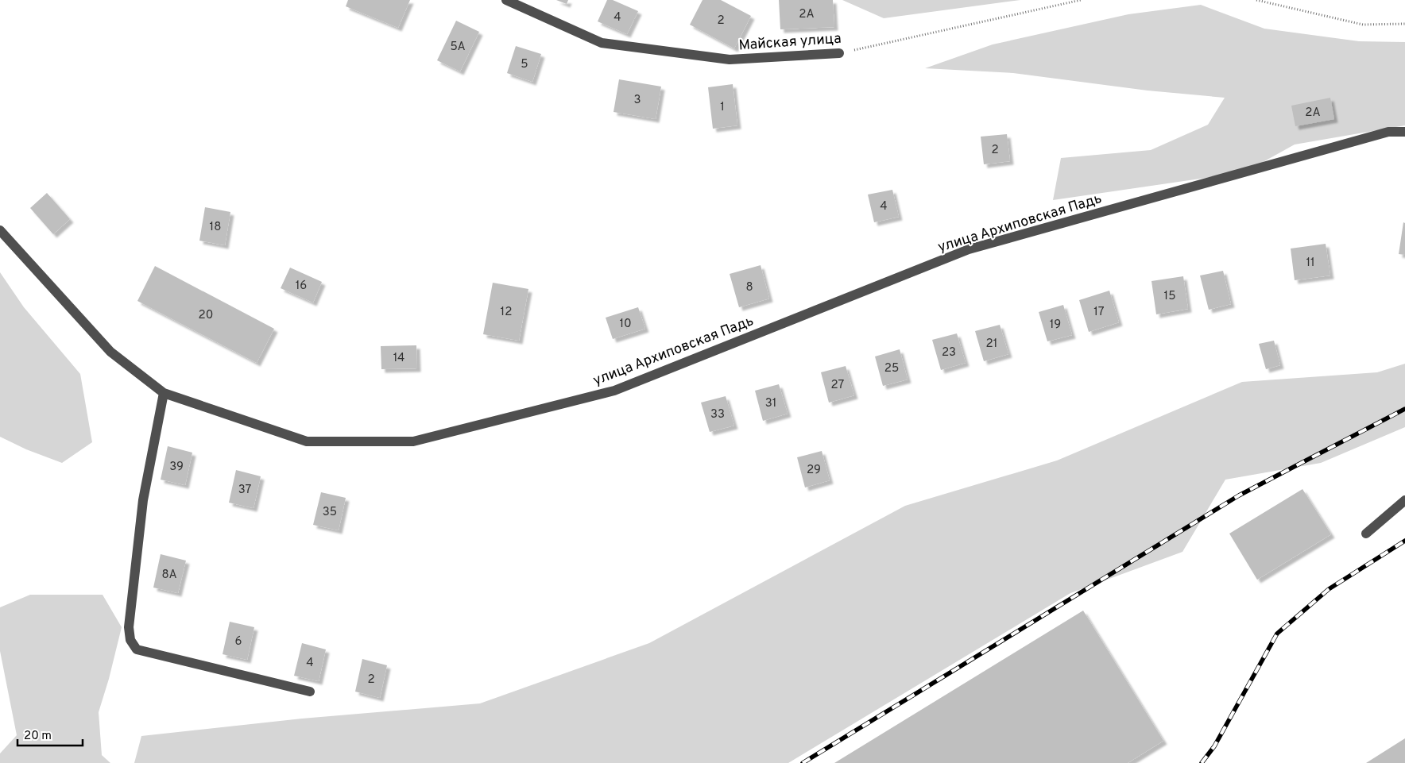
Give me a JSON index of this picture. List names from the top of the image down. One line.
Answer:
{"streets":{"street":["Майская улица","улица Архиповская Падь"]},"house_numbers":["2А","4","2","5А","5","3","1","2А","2","4","18","11","16","8","15","12","17","20","10","19","21","23","14","25","27","31","33","39","29","37","35","8А","6","4","2"],"scale_bar":"20 m"}
